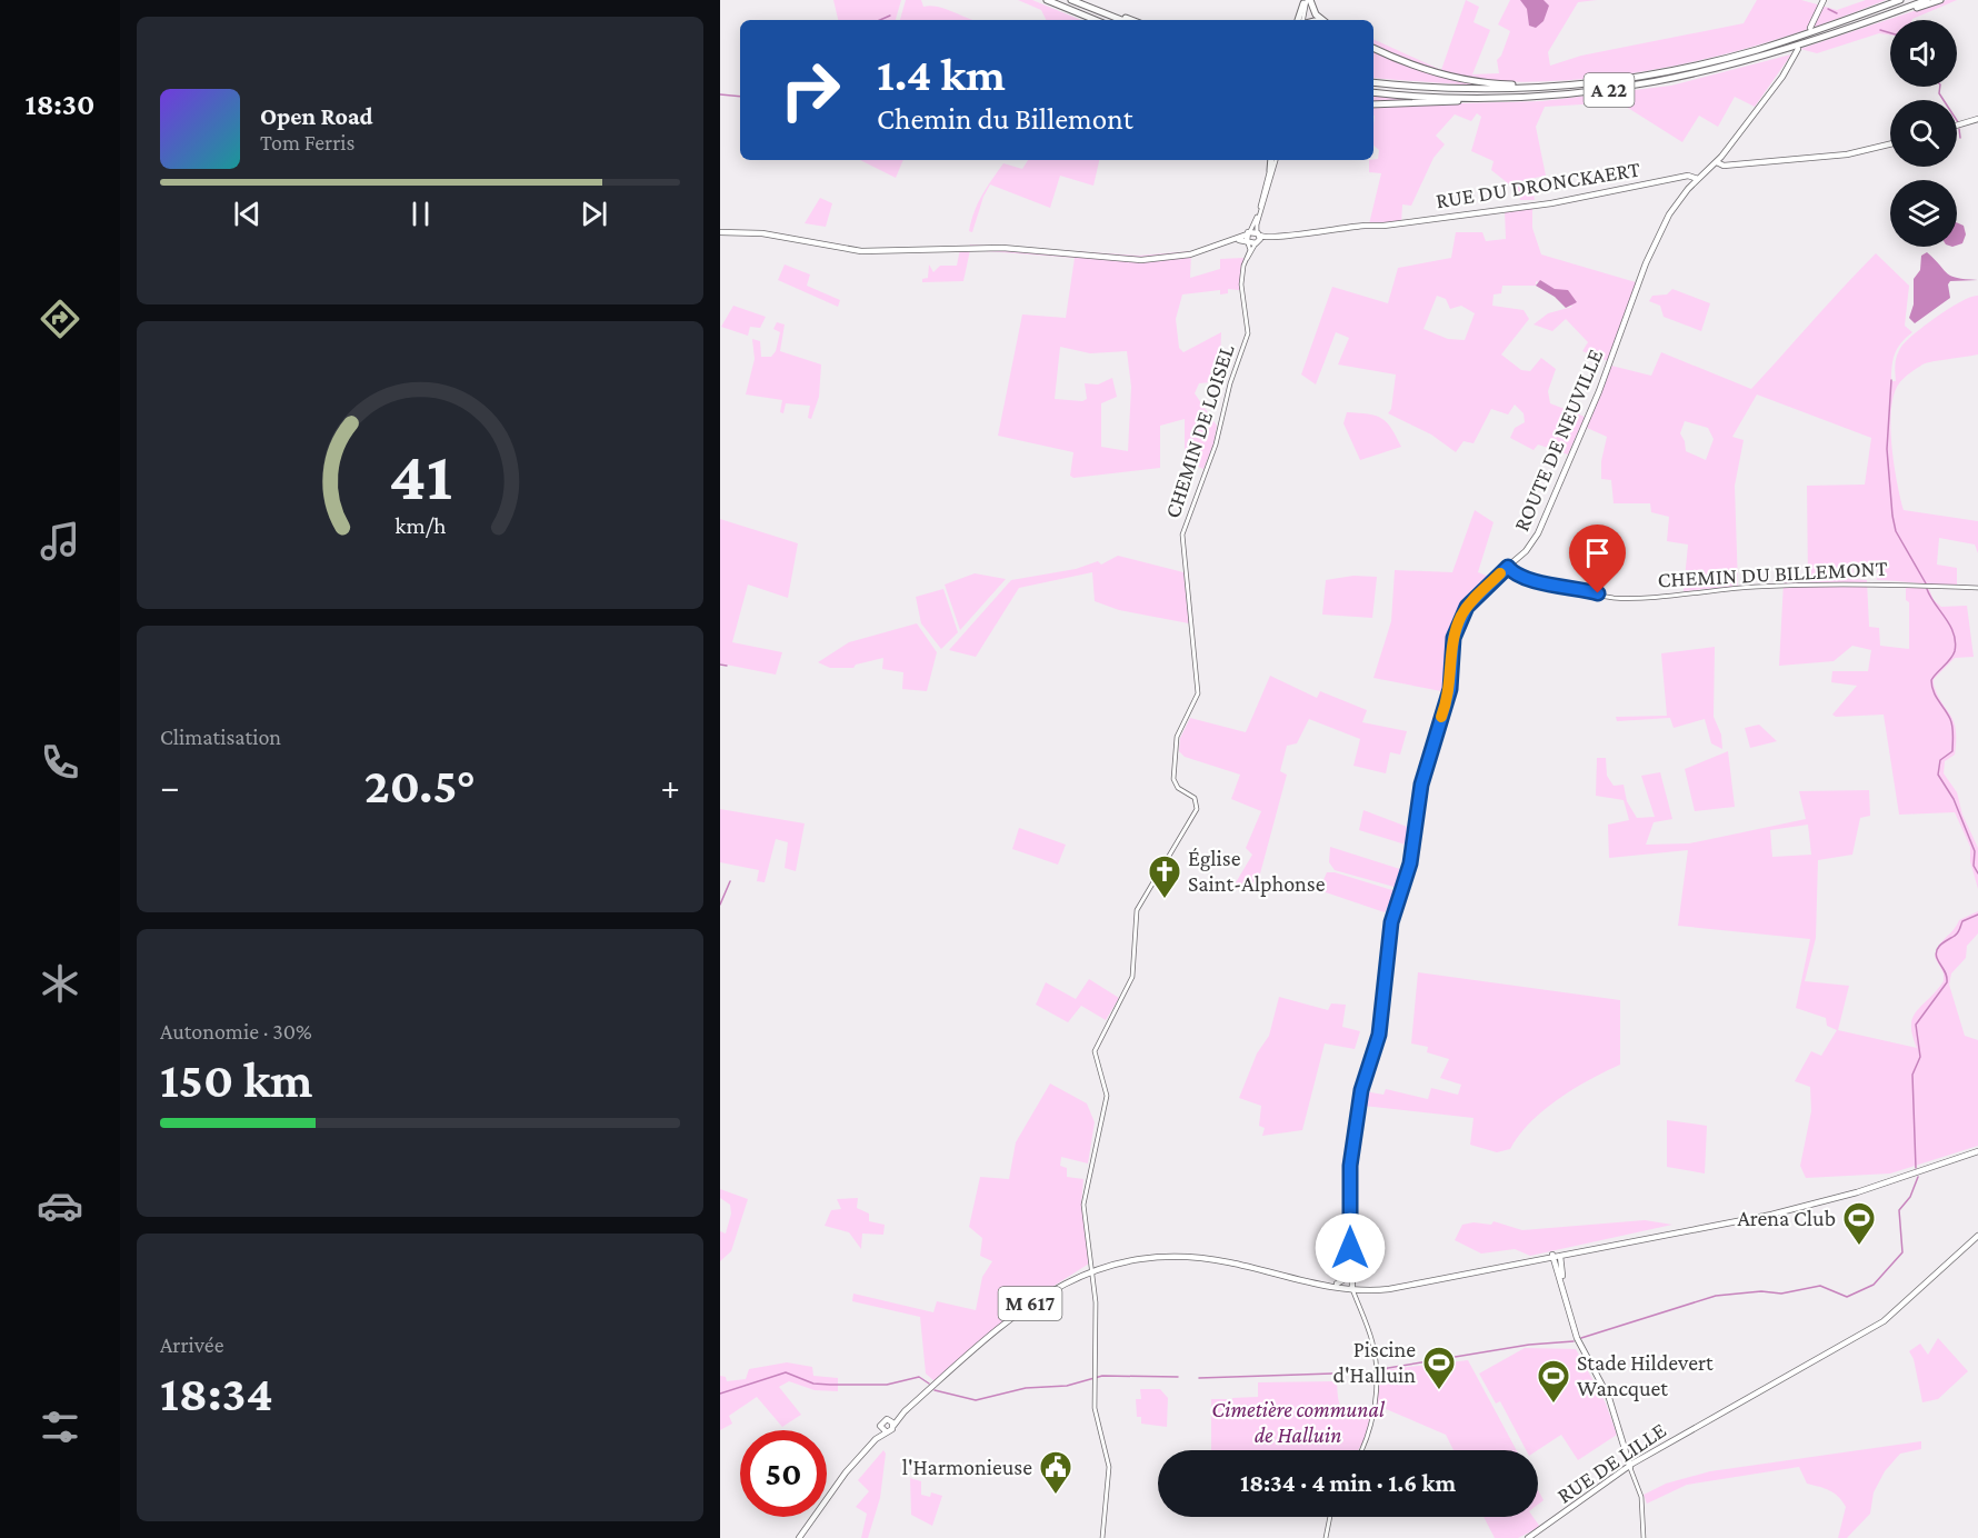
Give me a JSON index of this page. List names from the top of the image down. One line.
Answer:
{"streets":{"highway":["A 22"],"main road":["RUE DU DRONCKAERT","ROUTE DE NEUVILLE","M 617","RUE DE LILLE"],"street":["CHEMIN DE LOISEL","CHEMIN DU BILLEMONT"]},"crossings":[["RUE DU DRONCKAERT","CHEMIN DE LOISEL"],["RUE DU DRONCKAERT","ROUTE DE NEUVILLE"],["CHEMIN DE LOISEL","M 617"],["ROUTE DE NEUVILLE","CHEMIN DU BILLEMONT"],["ROUTE DE NEUVILLE","M 617"]],"parks":["Cimetière communal de Halluin"],"places":{"church":["Église Saint-Alphonse"],"sports":["Arena Club","Piscine d'Halluin","Stade Hildevert Wancquet"],"public building":["l'Harmonieuse"]},"page":{"tabs":"18:30","turn":["1.4 km","Chemin du Billemont"],"song":["Open Road","Tom Ferris"],"tile":["Climatisation",["Autonomie · 30%","150 km"],["Arrivée","18:34"]],"heat":["−","20.5°","+"],"limit":"50","trip":"18:34 · 4 min · 1.6 km","gauge":["41","km/h"]}}
